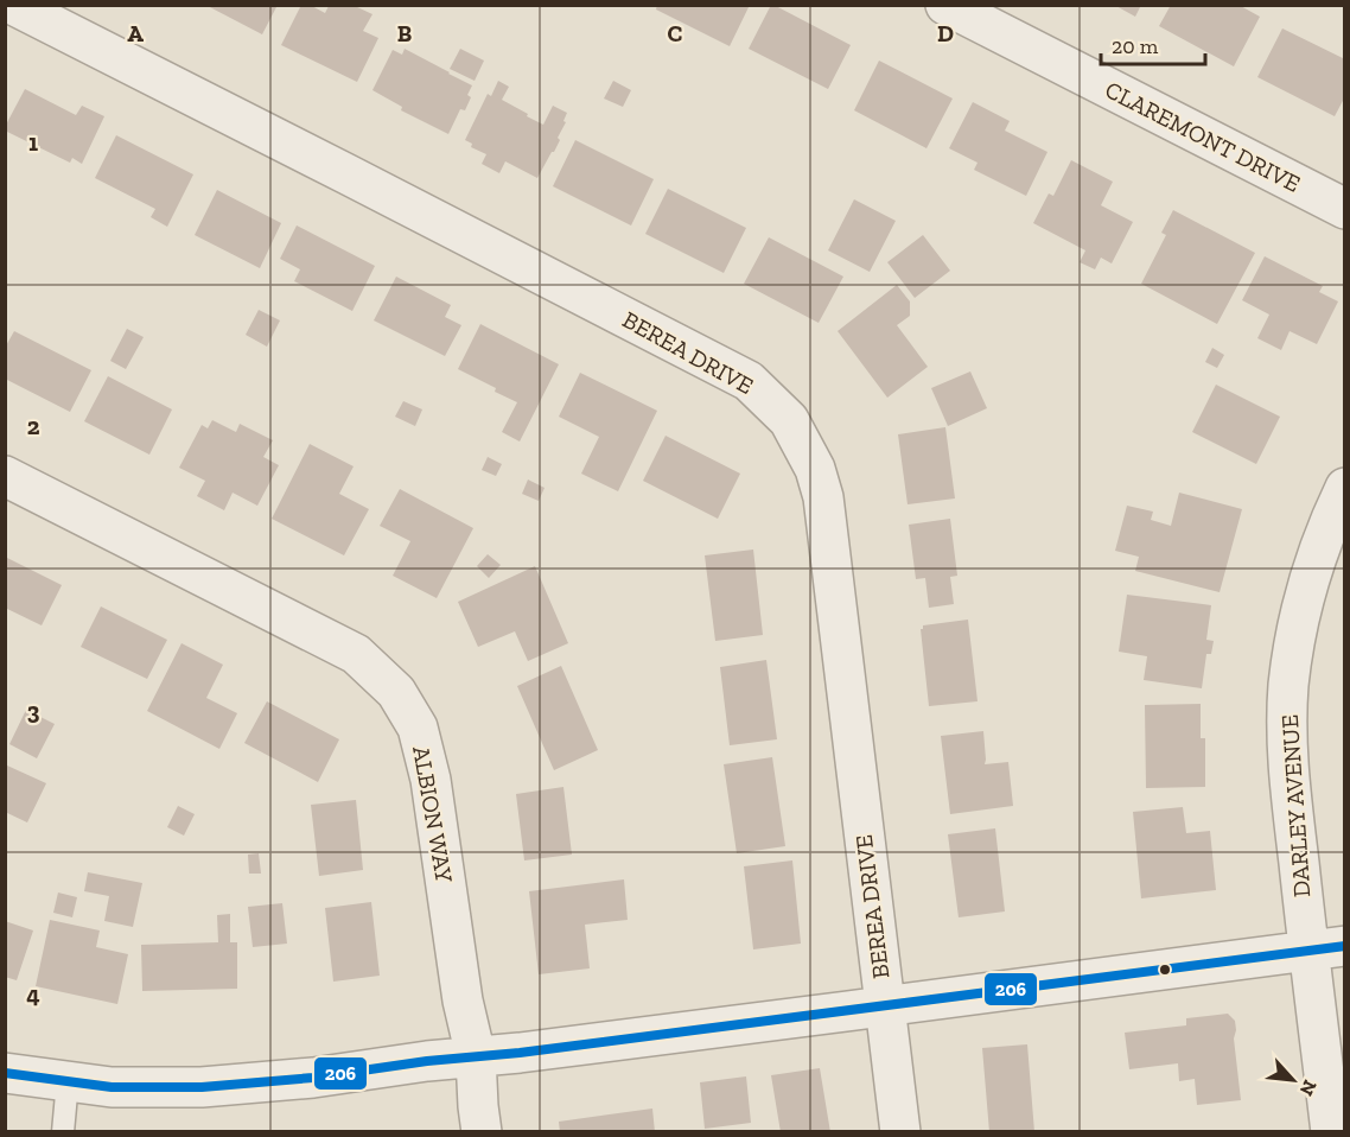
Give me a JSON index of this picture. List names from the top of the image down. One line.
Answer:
{"streets":{"street":["CLAREMONT DRIVE","BEREA DRIVE","DARLEY AVENUE","ALBION WAY"]},"lines":["transit line 206"],"scale_bar":"20 m","north":"bottom right","grid":{"columns":["A","B","C","D"],"rows":["1","2","3","4"]}}
